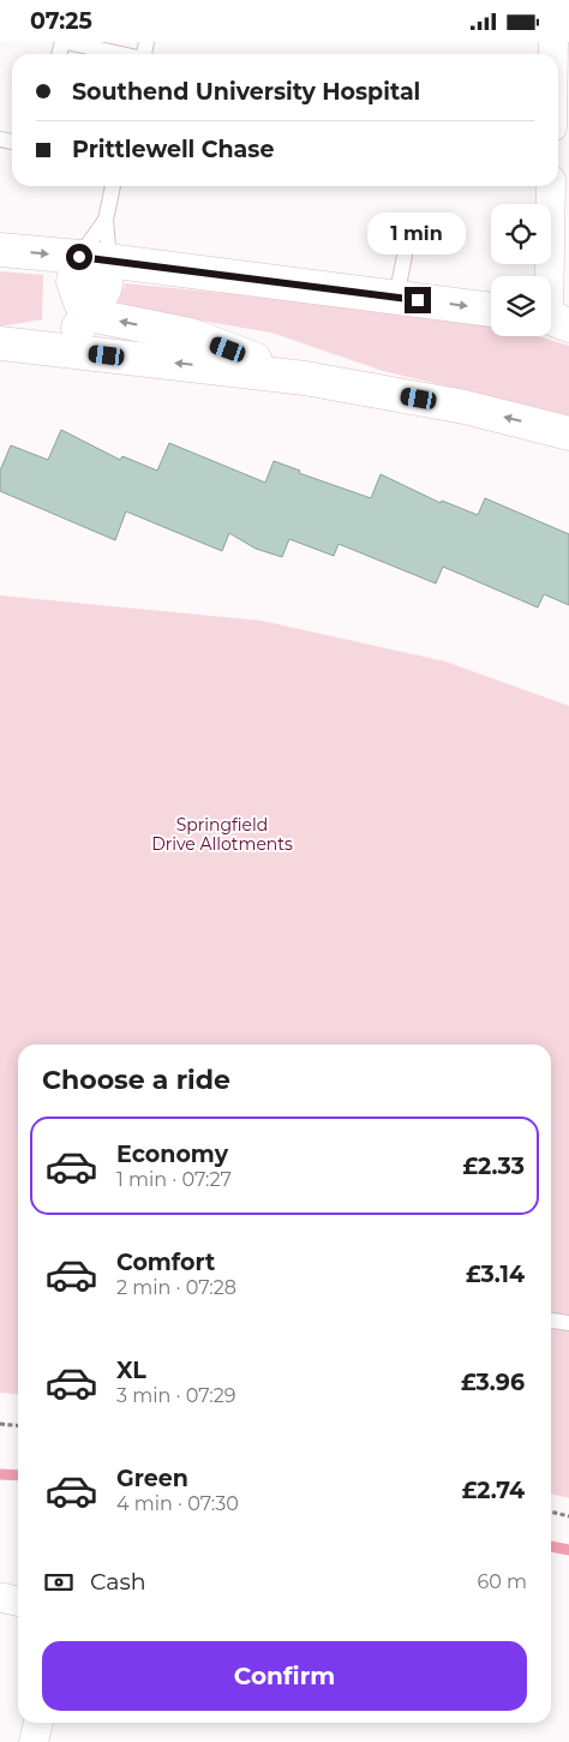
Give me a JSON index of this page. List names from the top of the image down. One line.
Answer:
{"parks":["Springfield Drive Allotments"],"page":{"status":"07:25","banner":["Southend University Hospital","Prittlewell Chase"],"bubble":"1 min","heading":"Choose a ride","list":[{"name":"Economy","note":"1 min · 07:27","value":"£2.33"},{"name":"Comfort","note":"2 min · 07:28","value":"£3.14"},{"name":"XL","note":"3 min · 07:29","value":"£3.96"},{"name":"Green","note":"4 min · 07:30","value":"£2.74"}],"pay":["Cash","60 m"],"buttons":"Confirm"}}
